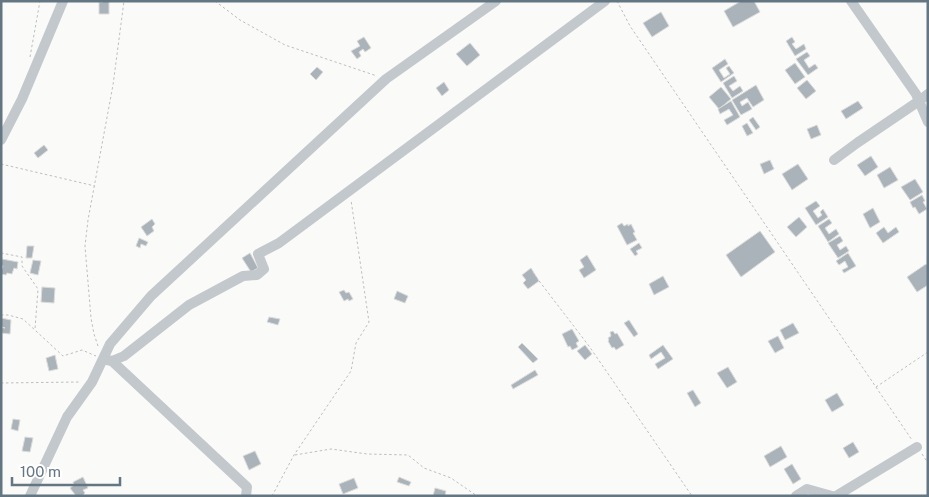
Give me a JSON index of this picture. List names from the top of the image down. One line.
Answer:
{"scale_bar":"100 m"}
